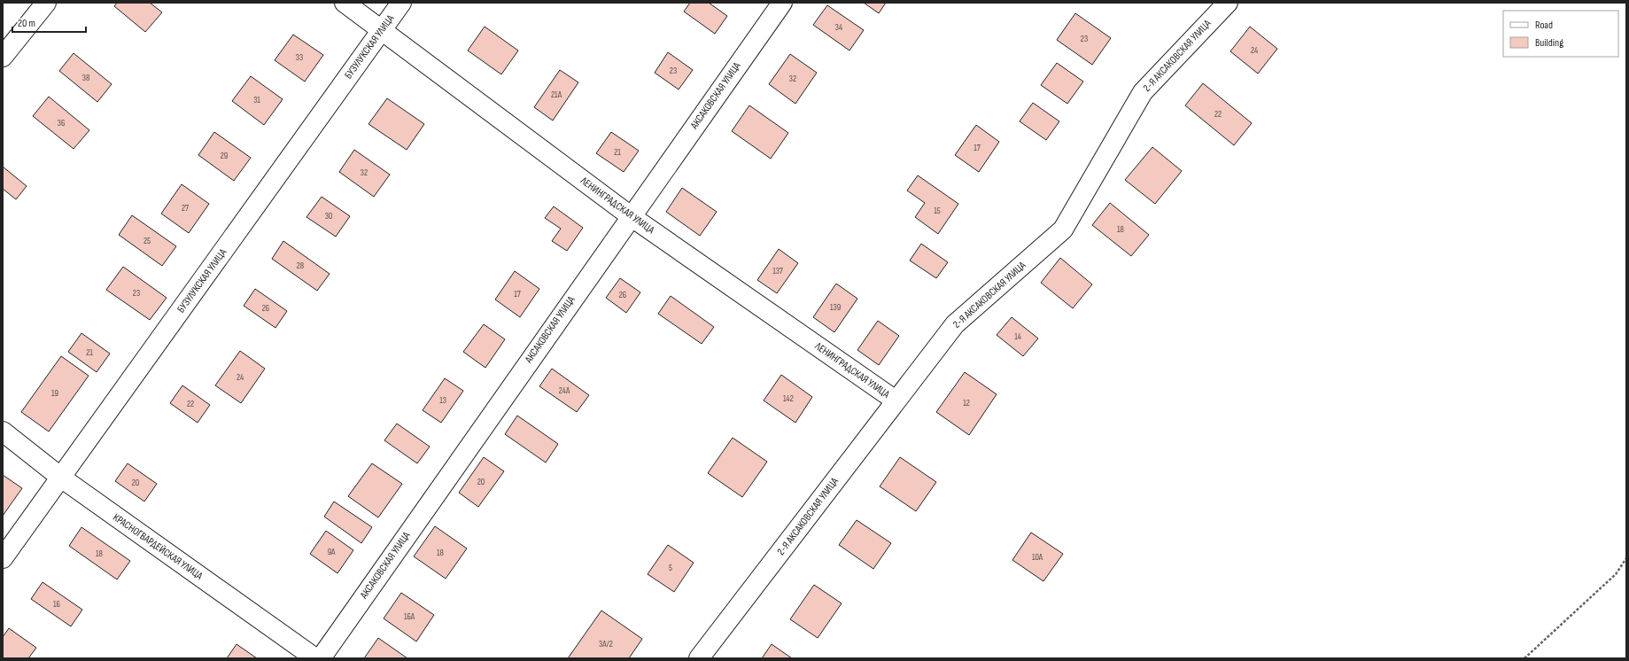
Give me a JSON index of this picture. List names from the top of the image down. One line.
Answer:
{"streets":{"street":["БУЗУЛУКСКАЯ УЛИЦА","2-Я АКСАКОВСКАЯ УЛИЦА","АКСАКОВСКАЯ УЛИЦА","ЛЕНИНГРАДСКАЯ УЛИЦА","КРАСНОГВАРДЕЙСКАЯ УЛИЦА"]},"crossings":[["БУЗУЛУКСКАЯ УЛИЦА","ЛЕНИНГРАДСКАЯ УЛИЦА"],["БУЗУЛУКСКАЯ УЛИЦА","КРАСНОГВАРДЕЙСКАЯ УЛИЦА"],["2-Я АКСАКОВСКАЯ УЛИЦА","ЛЕНИНГРАДСКАЯ УЛИЦА"],["АКСАКОВСКАЯ УЛИЦА","ЛЕНИНГРАДСКАЯ УЛИЦА"]],"house_numbers":["34","23","24","33","23","38","32","21А","31","22","36","17","21","29","32","27","15","30","18","25","28","137","23","17","26","139","26","14","21","24","24А","19","142","13","12","22","20","20","9А","18","18","10А","5","16","16А","3А/2"],"legend":["Road","Building"],"scale_bar":"20 m"}
